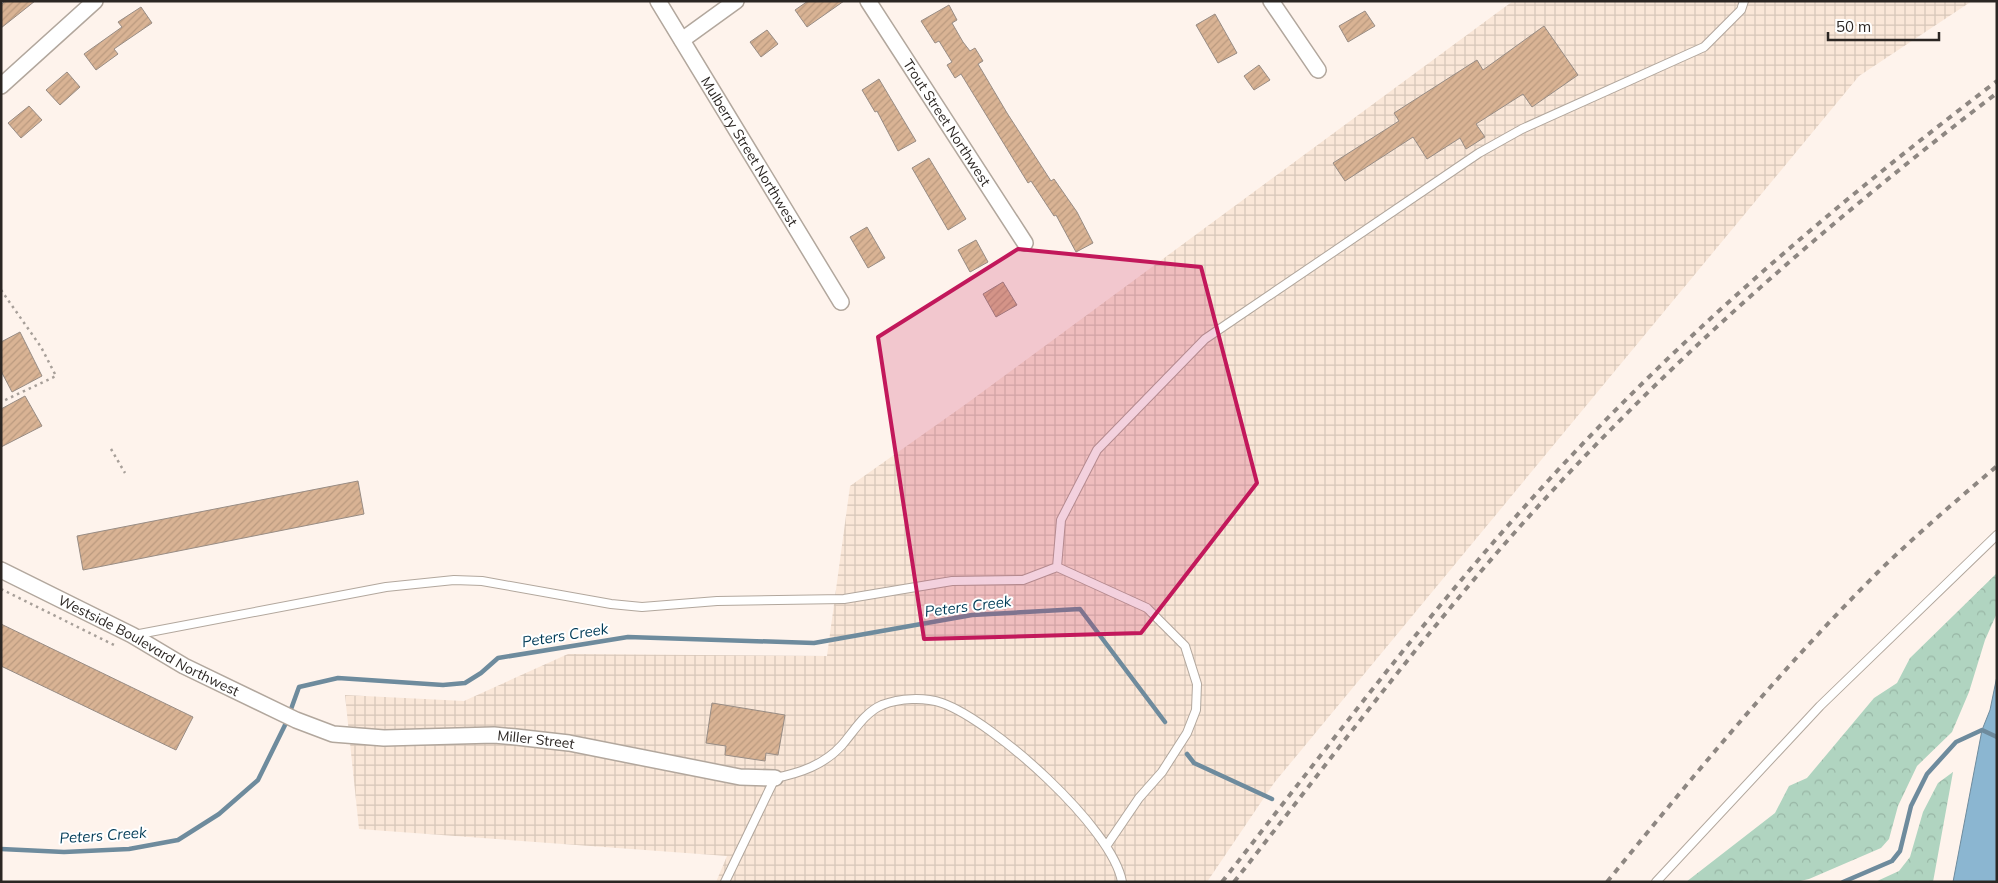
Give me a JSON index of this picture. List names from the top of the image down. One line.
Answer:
{"streets":{"street":["Trout Street Northwest","Mulberry Street Northwest","Westside Boulevard Northwest","Miller Street"]},"crossings":[["Westside Boulevard Northwest","Miller Street"]],"water":["Peters Creek"],"scale_bar":"50 m"}
